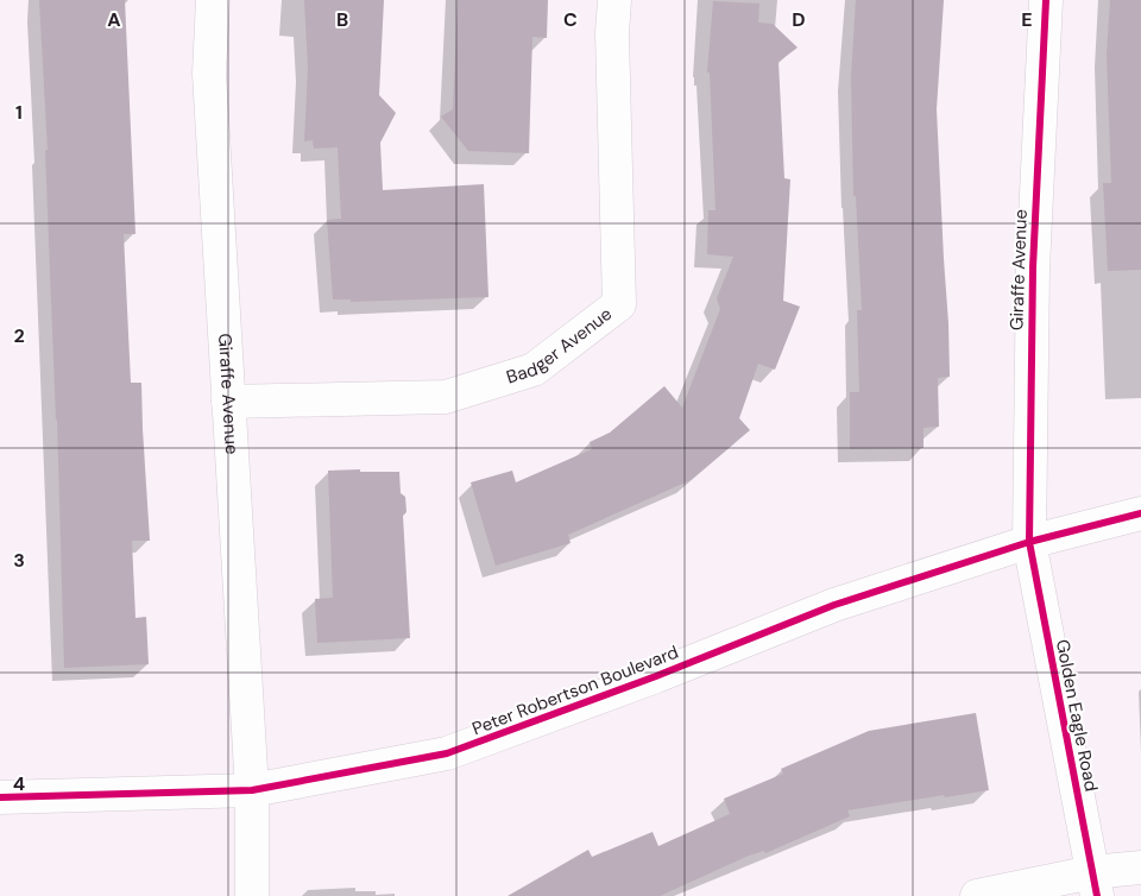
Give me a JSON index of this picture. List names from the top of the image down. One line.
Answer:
{"streets":{"street":["Giraffe Avenue","Badger Avenue","Peter Robertson Boulevard","Golden Eagle Road"]},"crossings":[["Giraffe Avenue","Badger Avenue"],["Giraffe Avenue","Peter Robertson Boulevard"],["Giraffe Avenue","Golden Eagle Road"],["Peter Robertson Boulevard","Golden Eagle Road"]],"grid":{"columns":["A","B","C","D","E"],"rows":["1","2","3","4"]}}
